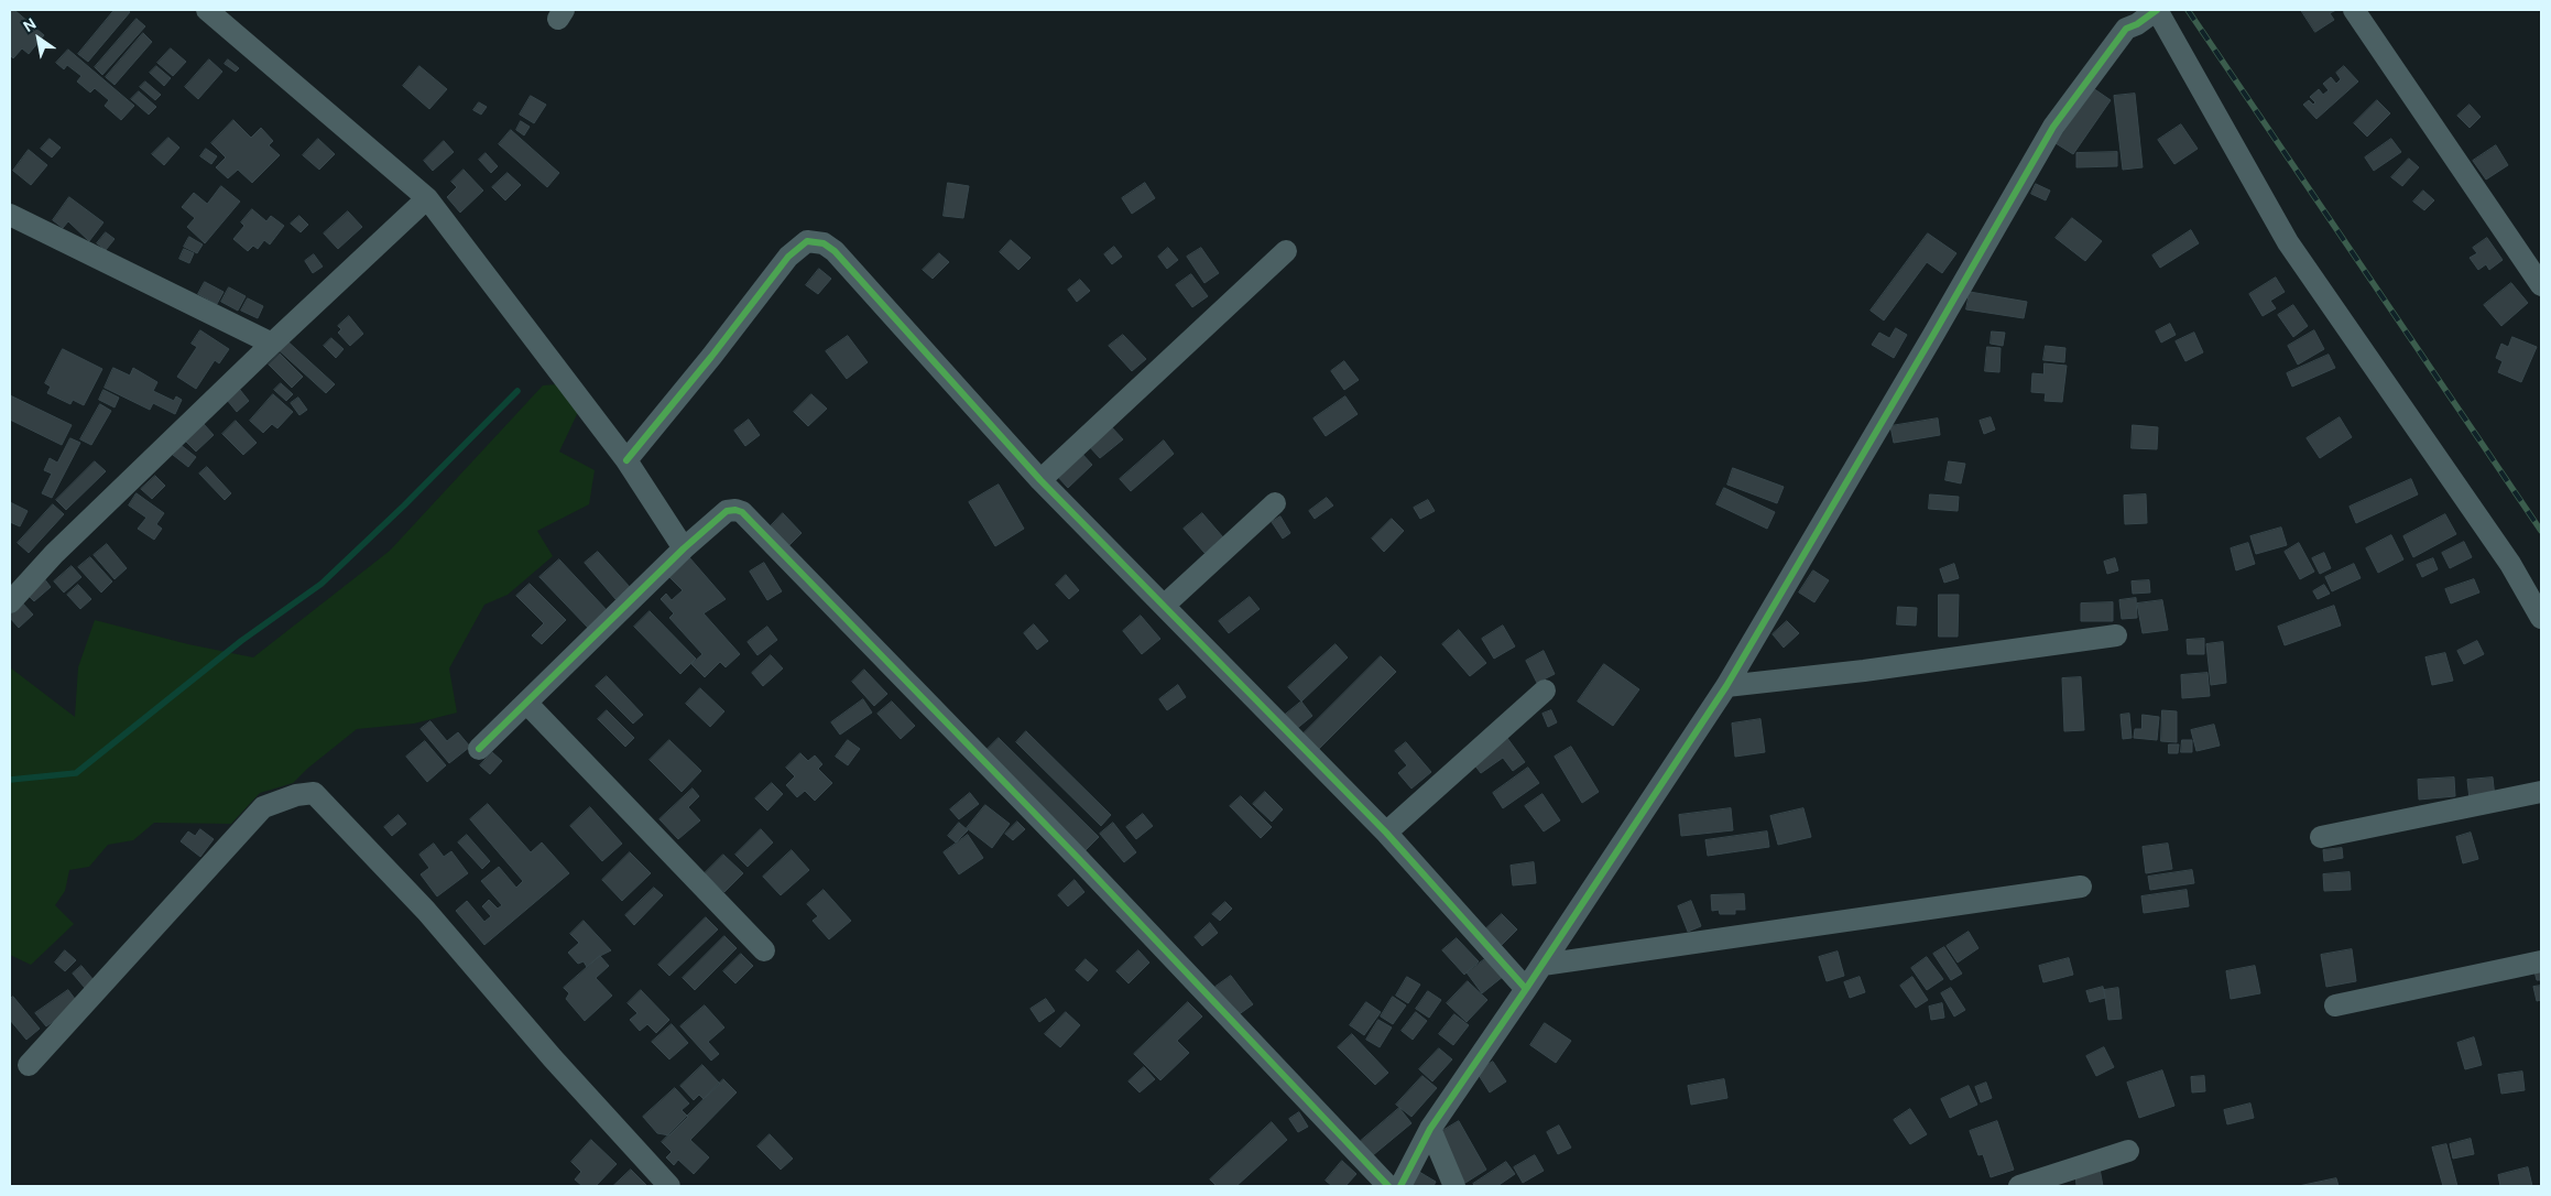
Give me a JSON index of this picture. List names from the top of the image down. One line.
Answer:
{"north":"top left"}
